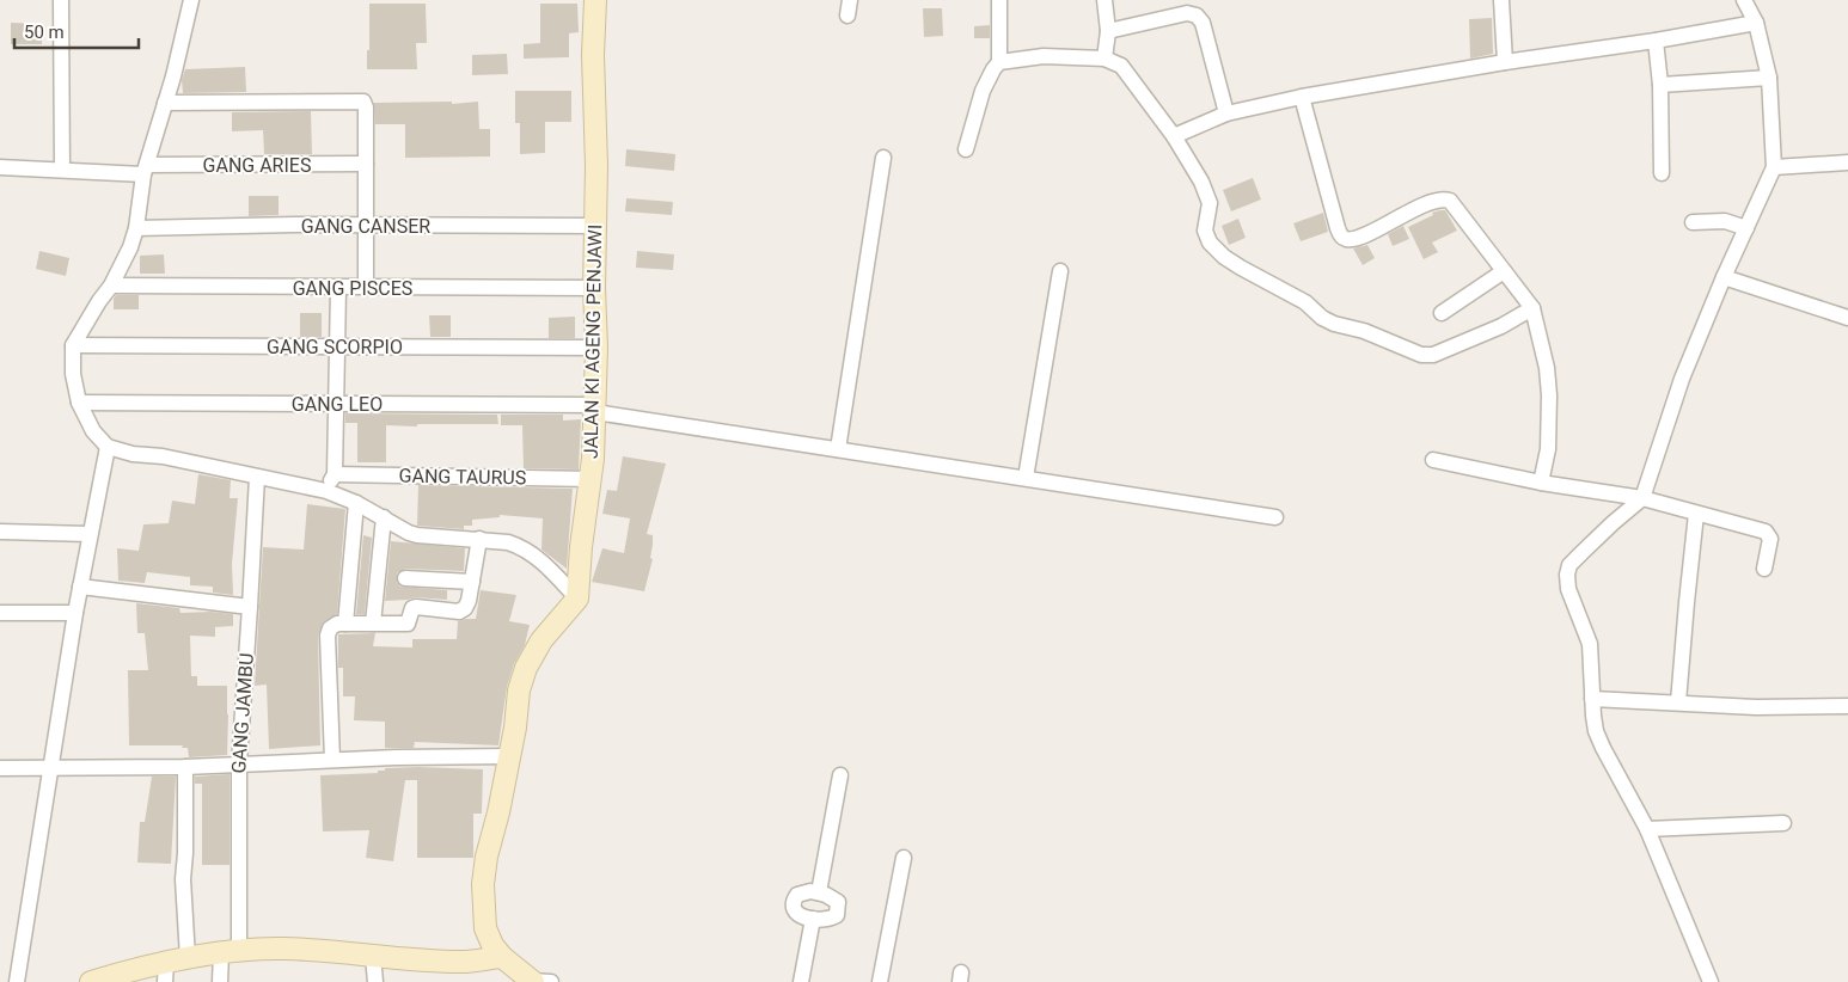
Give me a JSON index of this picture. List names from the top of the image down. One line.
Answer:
{"streets":{"main road":["JALAN KI AGENG PENJAWI"],"street":["GANG ARIES","GANG CANSER","GANG PISCES","GANG SCORPIO","GANG LEO","GANG TAURUS","GANG JAMBU"]},"crossings":[["GANG CANSER","JALAN KI AGENG PENJAWI"],["GANG PISCES","JALAN KI AGENG PENJAWI"],["JALAN KI AGENG PENJAWI","GANG SCORPIO"],["JALAN KI AGENG PENJAWI","GANG LEO"],["JALAN KI AGENG PENJAWI","GANG TAURUS"]],"scale_bar":"50 m"}
